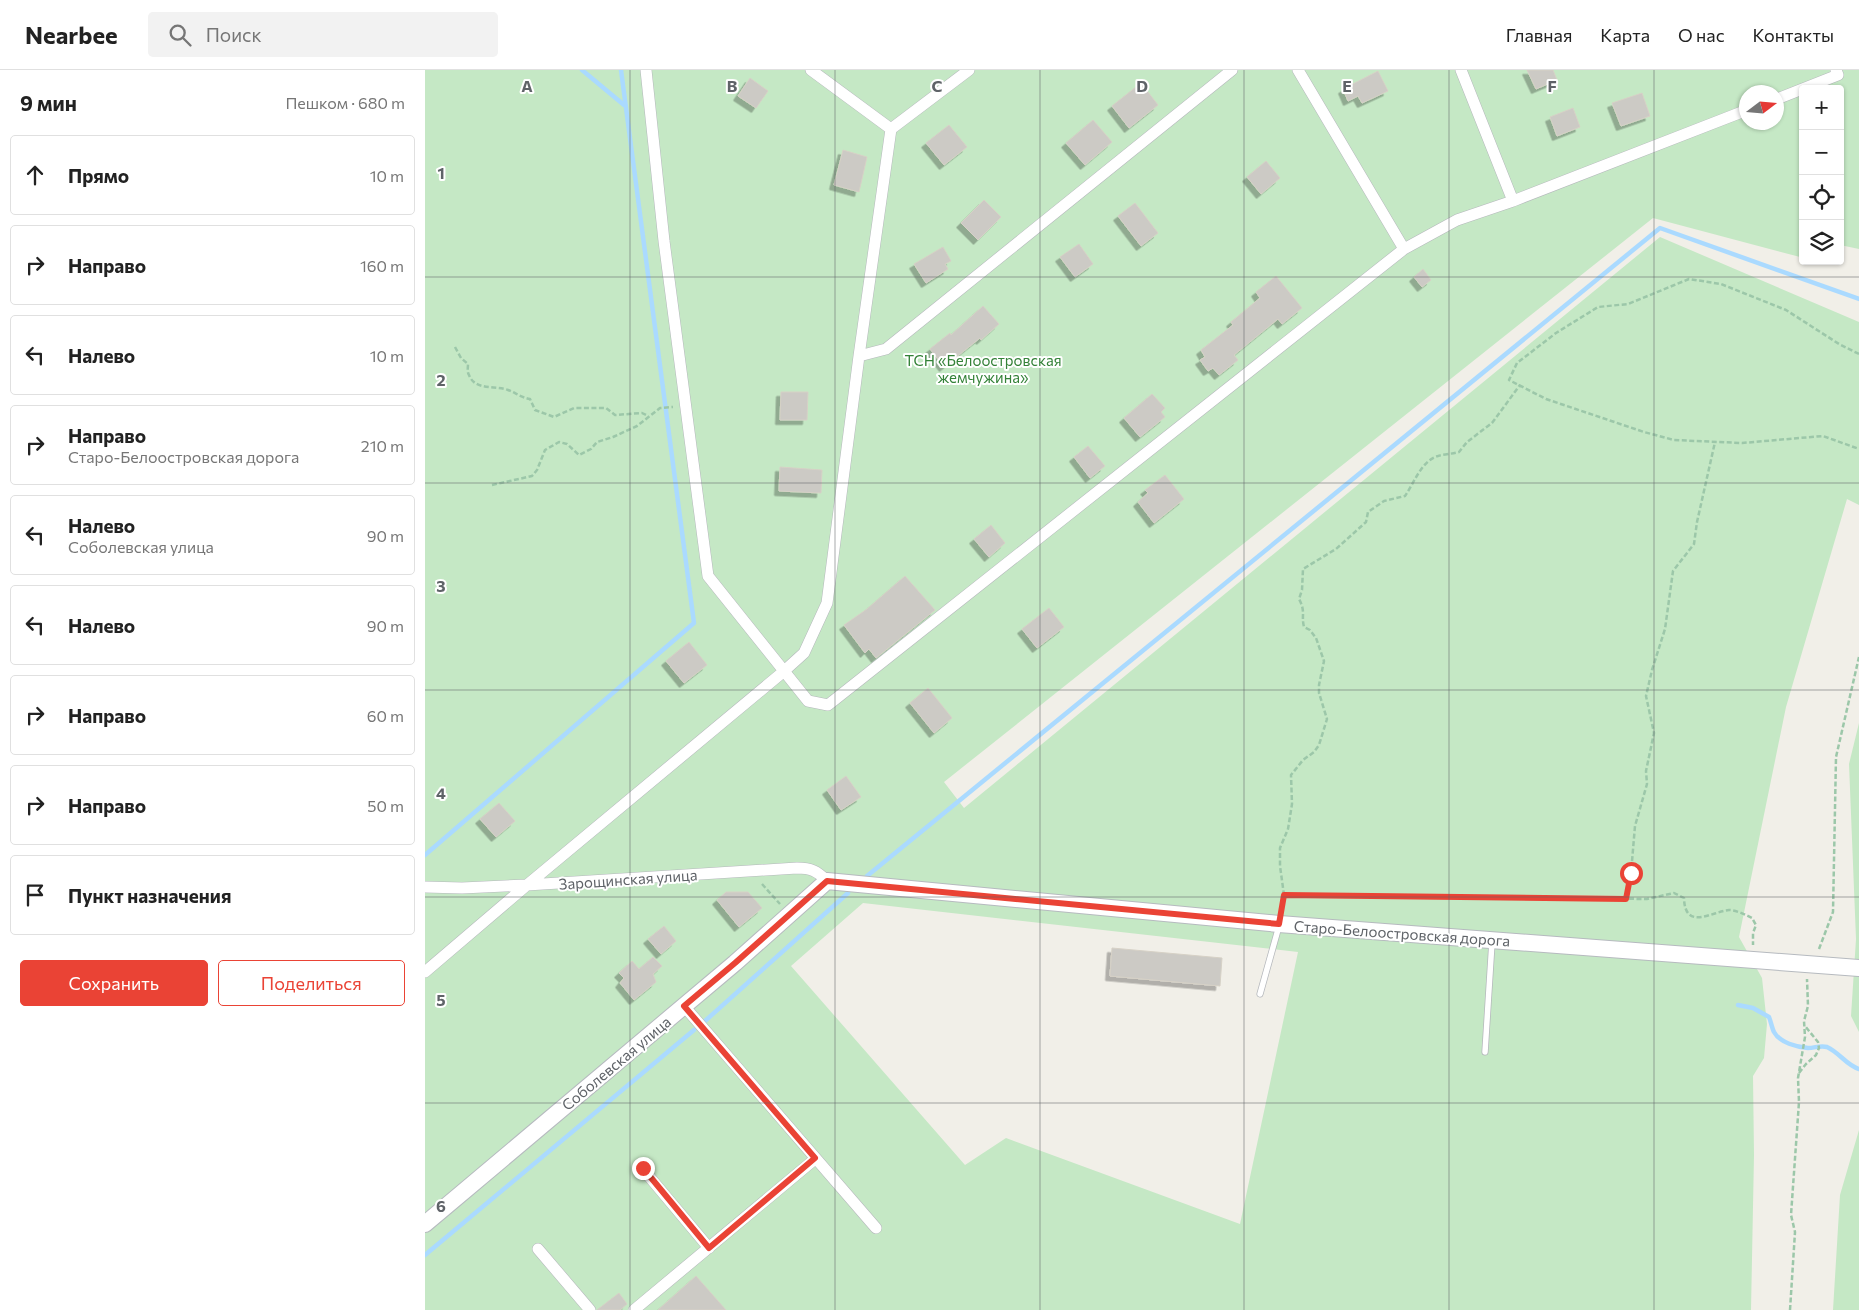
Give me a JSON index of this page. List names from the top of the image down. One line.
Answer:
{"streets":{"street":["Зарощинская улица","Старо-Белоостровская дорога","Соболевская улица"]},"crossings":[["Зарощинская улица","Старо-Белоостровская дорога"],["Зарощинская улица","Соболевская улица"],["Старо-Белоостровская дорога","Соболевская улица"]],"parks":["ТСН «Белоостровская жемчужина»"],"north":"right","page":{"header":"Nearbee","search":"Поиск","nav":["Главная","Карта","О нас","Контакты"],"heading":["9 мин","Пешком · 680 m"],"map_buttons":["+","−"],"list":[["Прямо","10 m"],["Направо","160 m"],["Налево","10 m"],["Направо","Старо-Белоостровская дорога","210 m"],["Налево","Соболевская улица","90 m"],["Налево","90 m"],["Направо","60 m"],["Направо","50 m"],"Пункт назначения"],"buttons":["Сохранить","Поделиться"]},"grid":{"columns":["A","B","C","D","E","F"],"rows":["1","2","3","4","5","6"]}}
